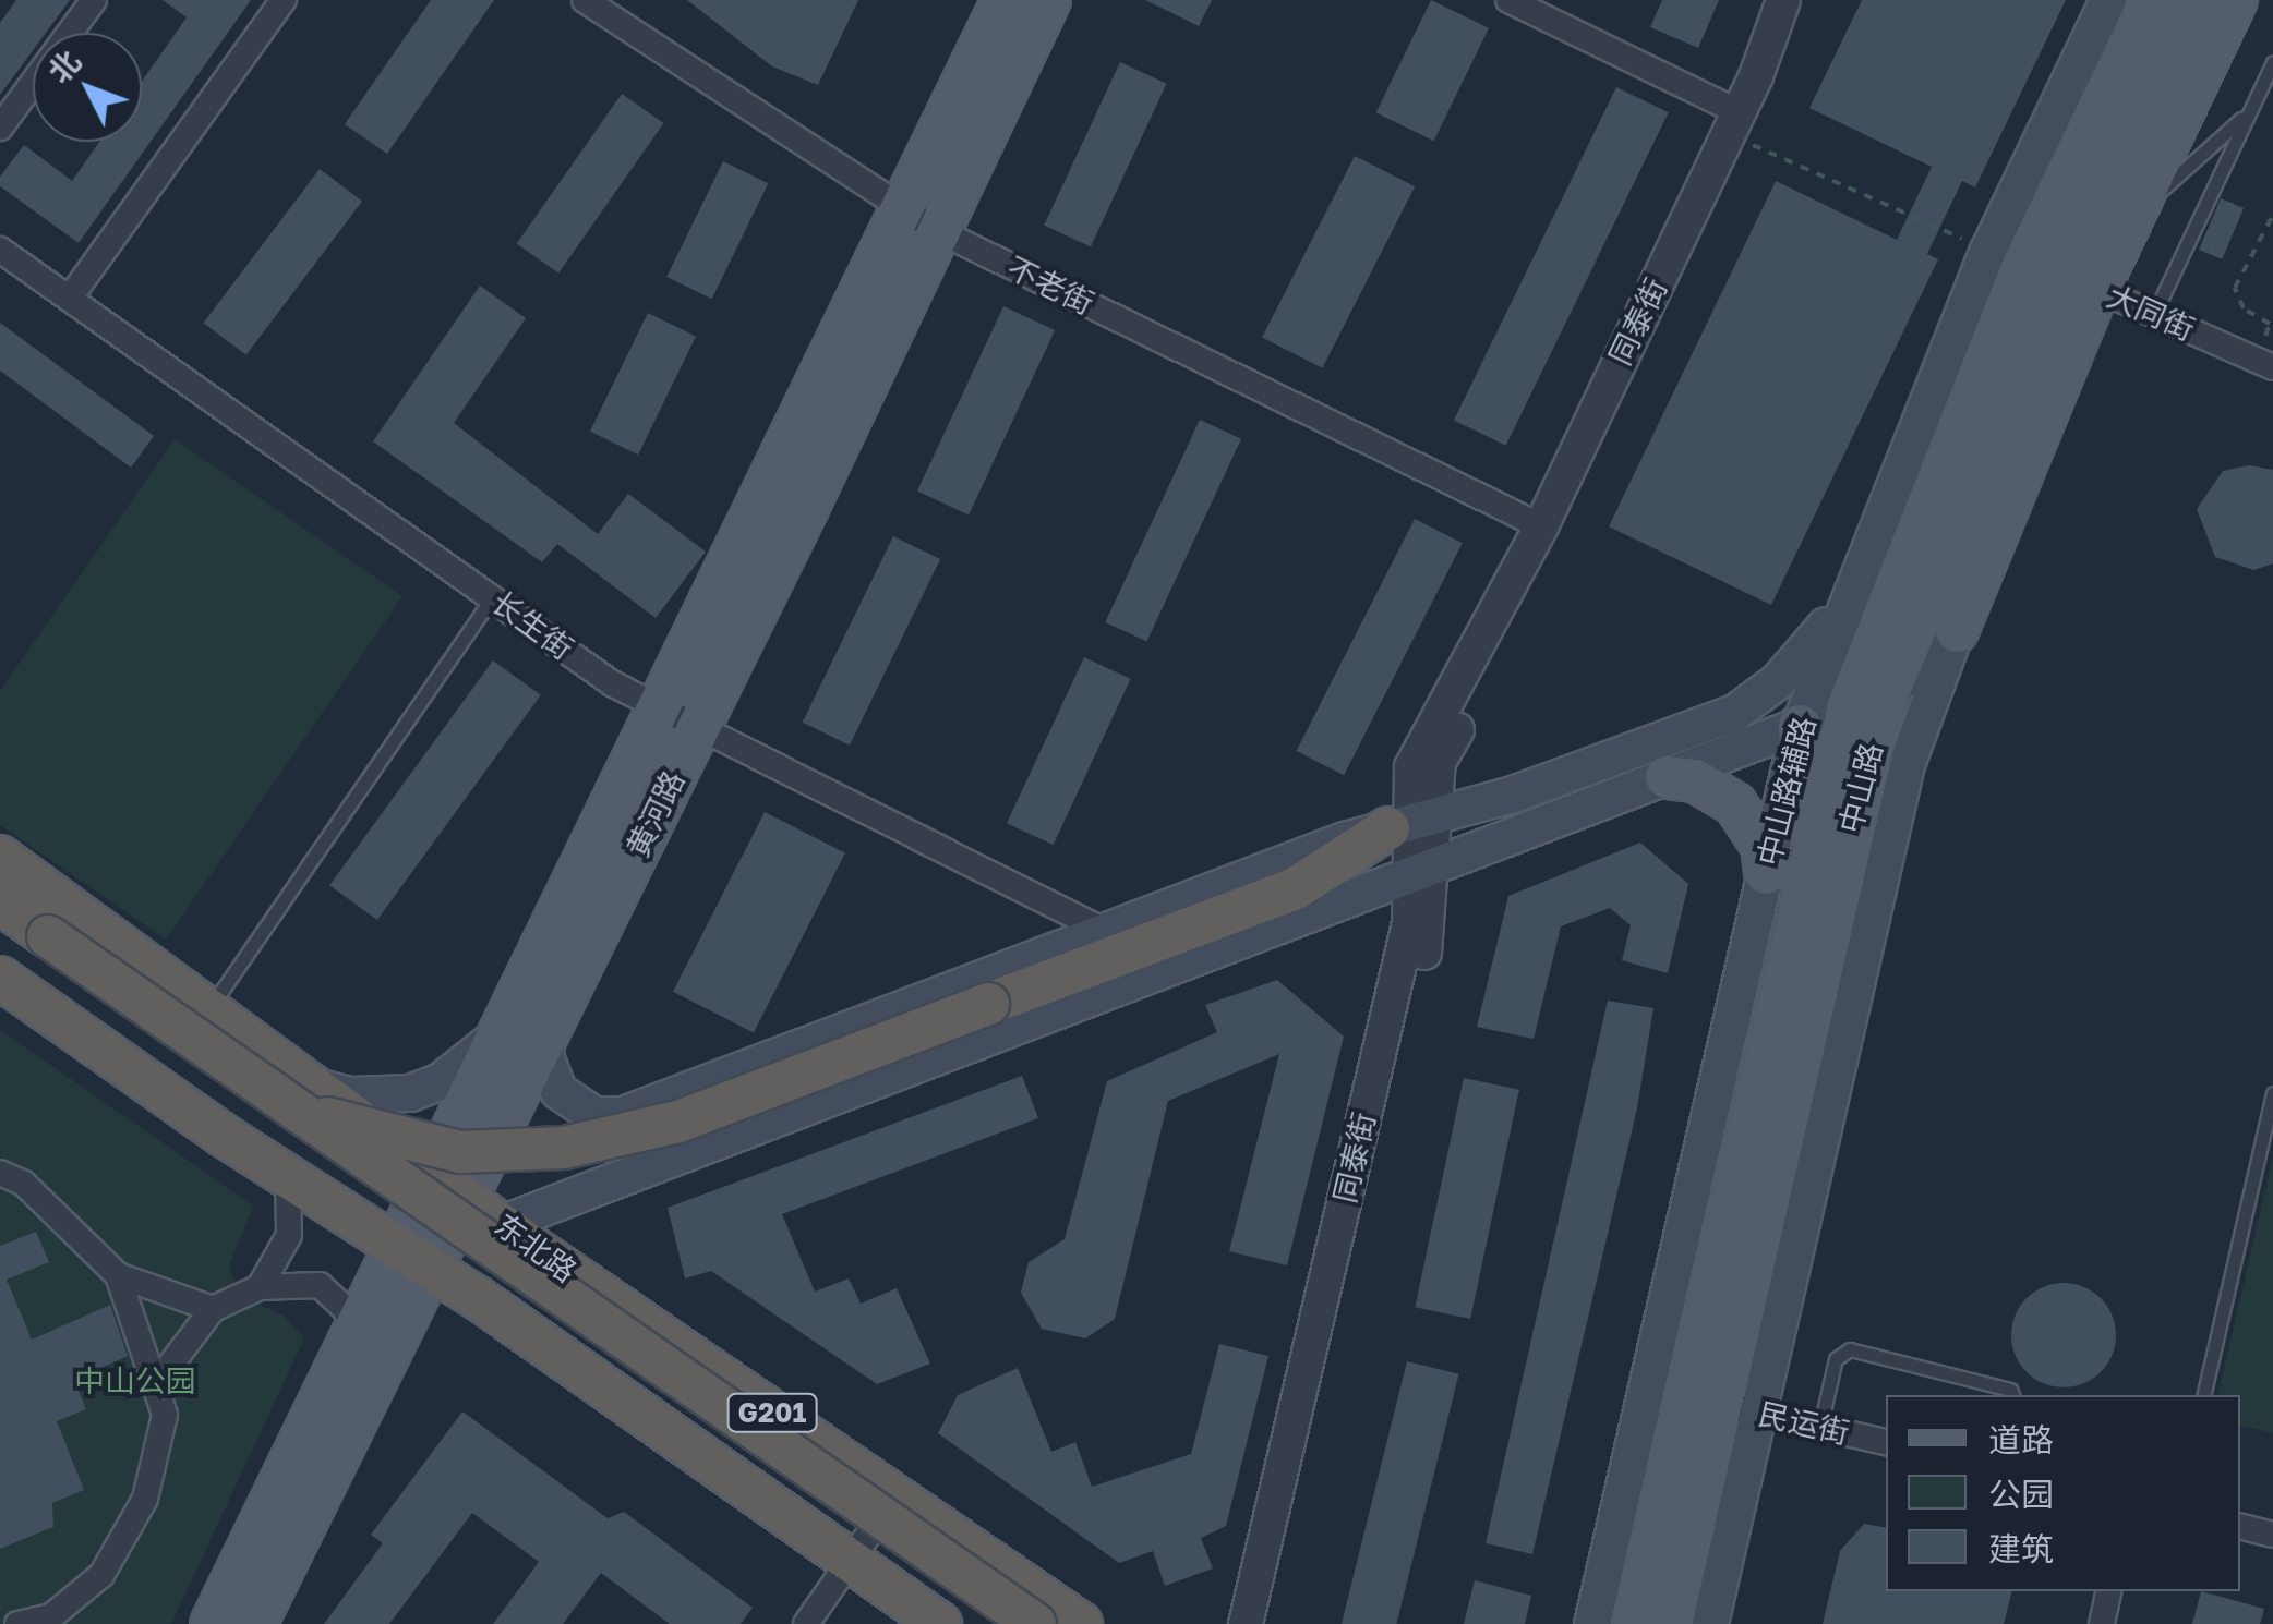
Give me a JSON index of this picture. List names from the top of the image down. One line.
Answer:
{"streets":{"highway":["东北路","G201"],"main road":["中山路","中山路辅路","黄河路"],"street":["不老街","大同街","同泰街","长生街","民运街"]},"crossings":[["不老街","同泰街"],["不老街","黄河路"],["大同街","中山路"],["长生街","黄河路"],["中山路","民运街"],["黄河路","东北路"]],"parks":["中山公园"],"legend":["道路","公园","建筑"],"north":"top left"}
